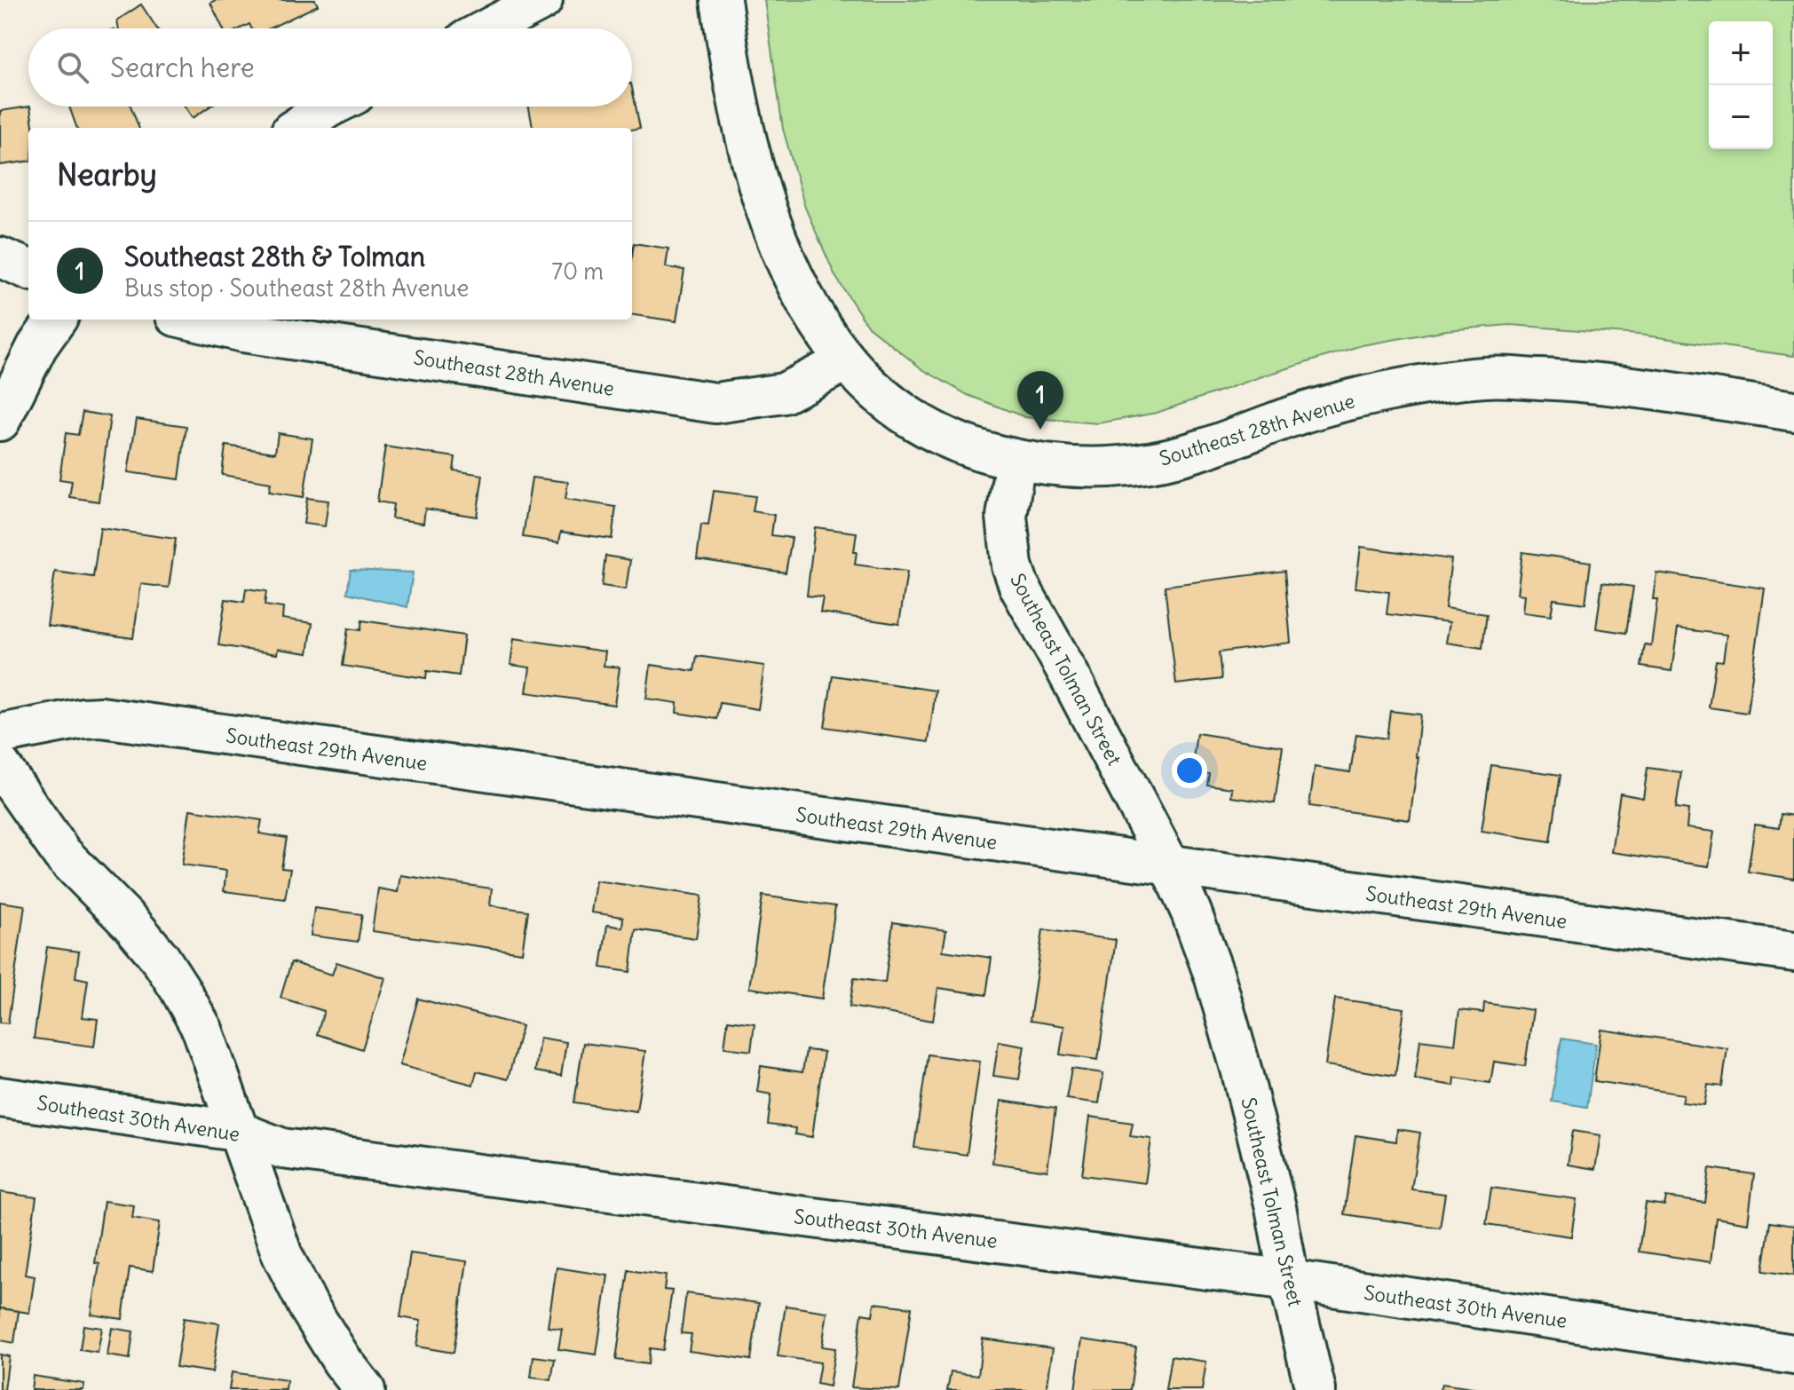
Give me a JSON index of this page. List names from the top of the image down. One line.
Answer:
{"streets":{"street":["Southeast 28th Avenue","Southeast Tolman Street","Southeast 29th Avenue","Southeast 30th Avenue"]},"crossings":[["Southeast 28th Avenue","Southeast Tolman Street"],["Southeast Tolman Street","Southeast 29th Avenue"],["Southeast Tolman Street","Southeast 30th Avenue"]],"page":{"map_buttons":["+","−"],"search":"Search here","heading":"Nearby","list":[{"mark":"1","name":"Southeast 28th & Tolman","note":"Bus stop · Southeast 28th Avenue","value":"70 m"}],"pins":"1"}}
